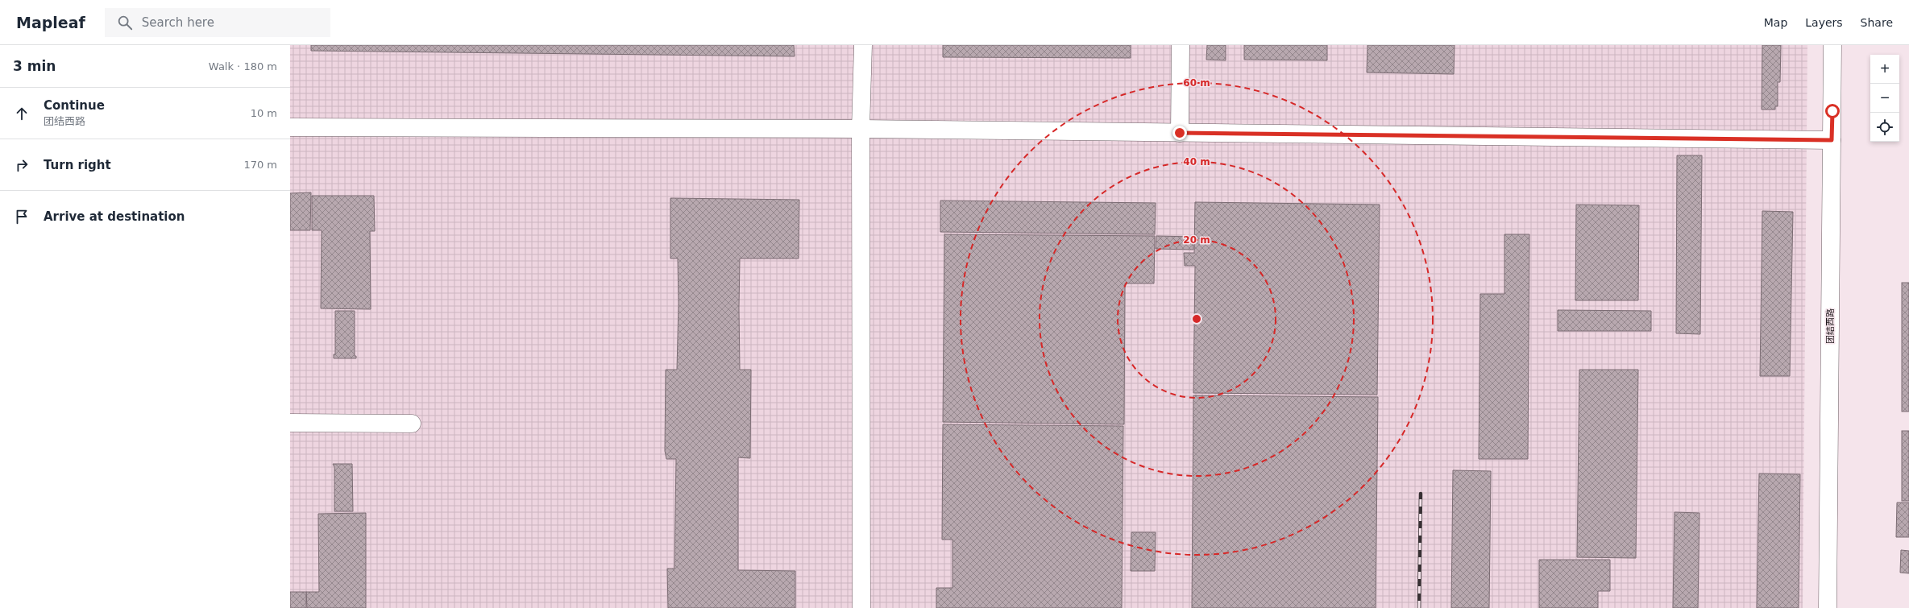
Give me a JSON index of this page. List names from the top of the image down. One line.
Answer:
{"streets":{"street":["团结西路"]},"page":{"header":"Mapleaf","search":"Search here","nav":["Map","Layers","Share"],"heading":["3 min","Walk · 180 m"],"map_buttons":["+","−"],"list":[["Continue","团结西路","10 m"],["Turn right","170 m"],"Arrive at destination"]},"rings":["60 m","40 m","20 m"]}
